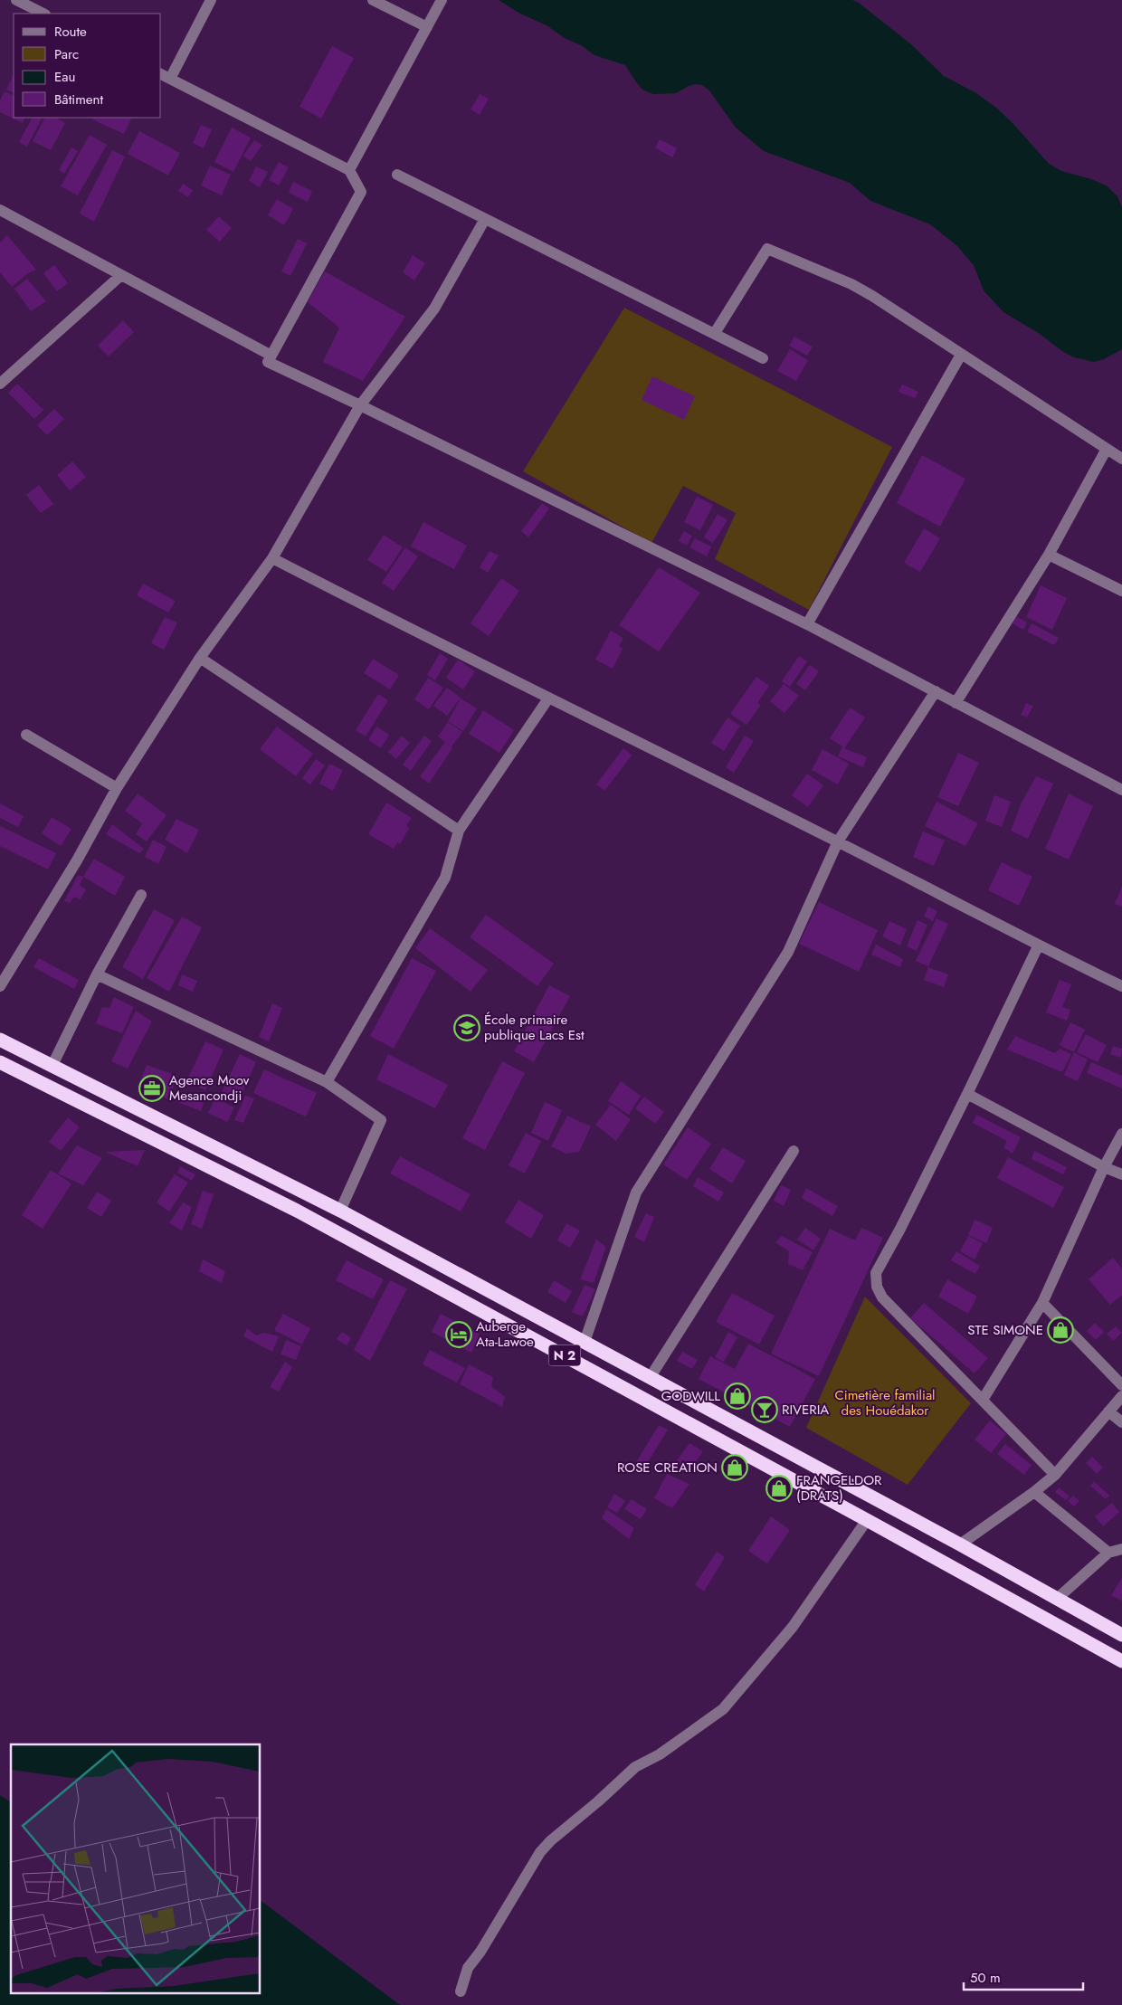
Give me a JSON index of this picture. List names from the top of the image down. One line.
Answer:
{"streets":{"highway":["N 2"]},"parks":["Cimetière familial des Houédakor"],"places":{"school or university":["École primaire publique Lacs Est"],"office":["Agence Moov Mesancondji"],"shop":["STE SIMONE","GODWILL","ROSE CREATION","FRANGELDOR (DRATS)"],"hotel":["Auberge Ata-Lawoe"],"bar":["RIVERIA"]},"legend":["Route","Parc","Eau","Bâtiment"],"scale_bar":"50 m"}
